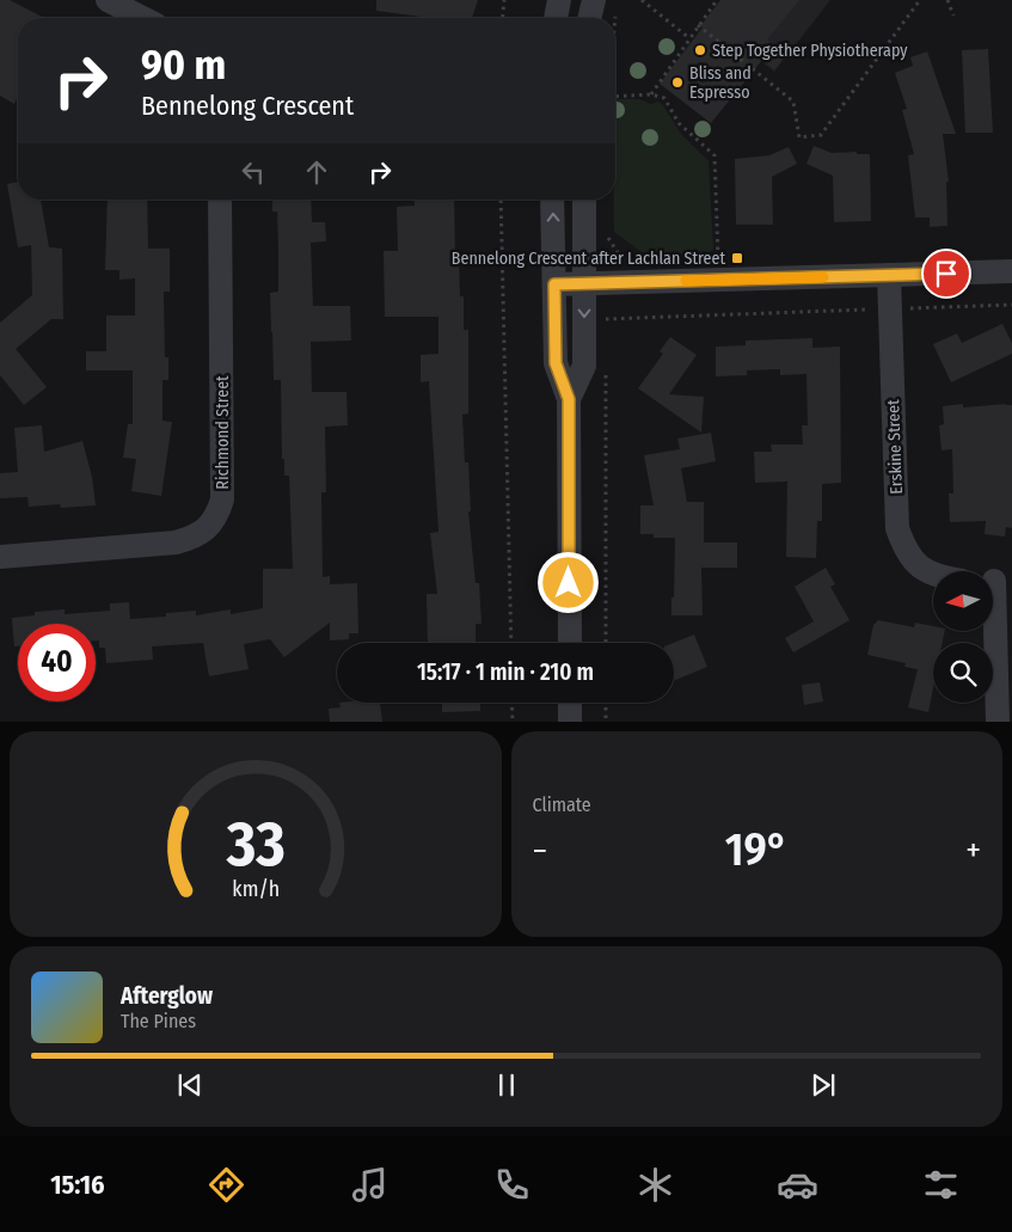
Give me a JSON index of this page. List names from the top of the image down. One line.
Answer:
{"streets":{"street":["Richmond Street","Erskine Street"]},"places":{"other":["Step Together Physiotherapy","Bliss and Espresso"],"transit":["Bennelong Crescent after Lachlan Street"]},"north":"left","page":{"turn":["90 m","Bennelong Crescent"],"limit":"40","trip":"15:17 · 1 min · 210 m","tile":"Climate","heat":["−","19°","+"],"song":["Afterglow","The Pines"],"tabs":"15:16","gauge":["33","km/h"]}}
